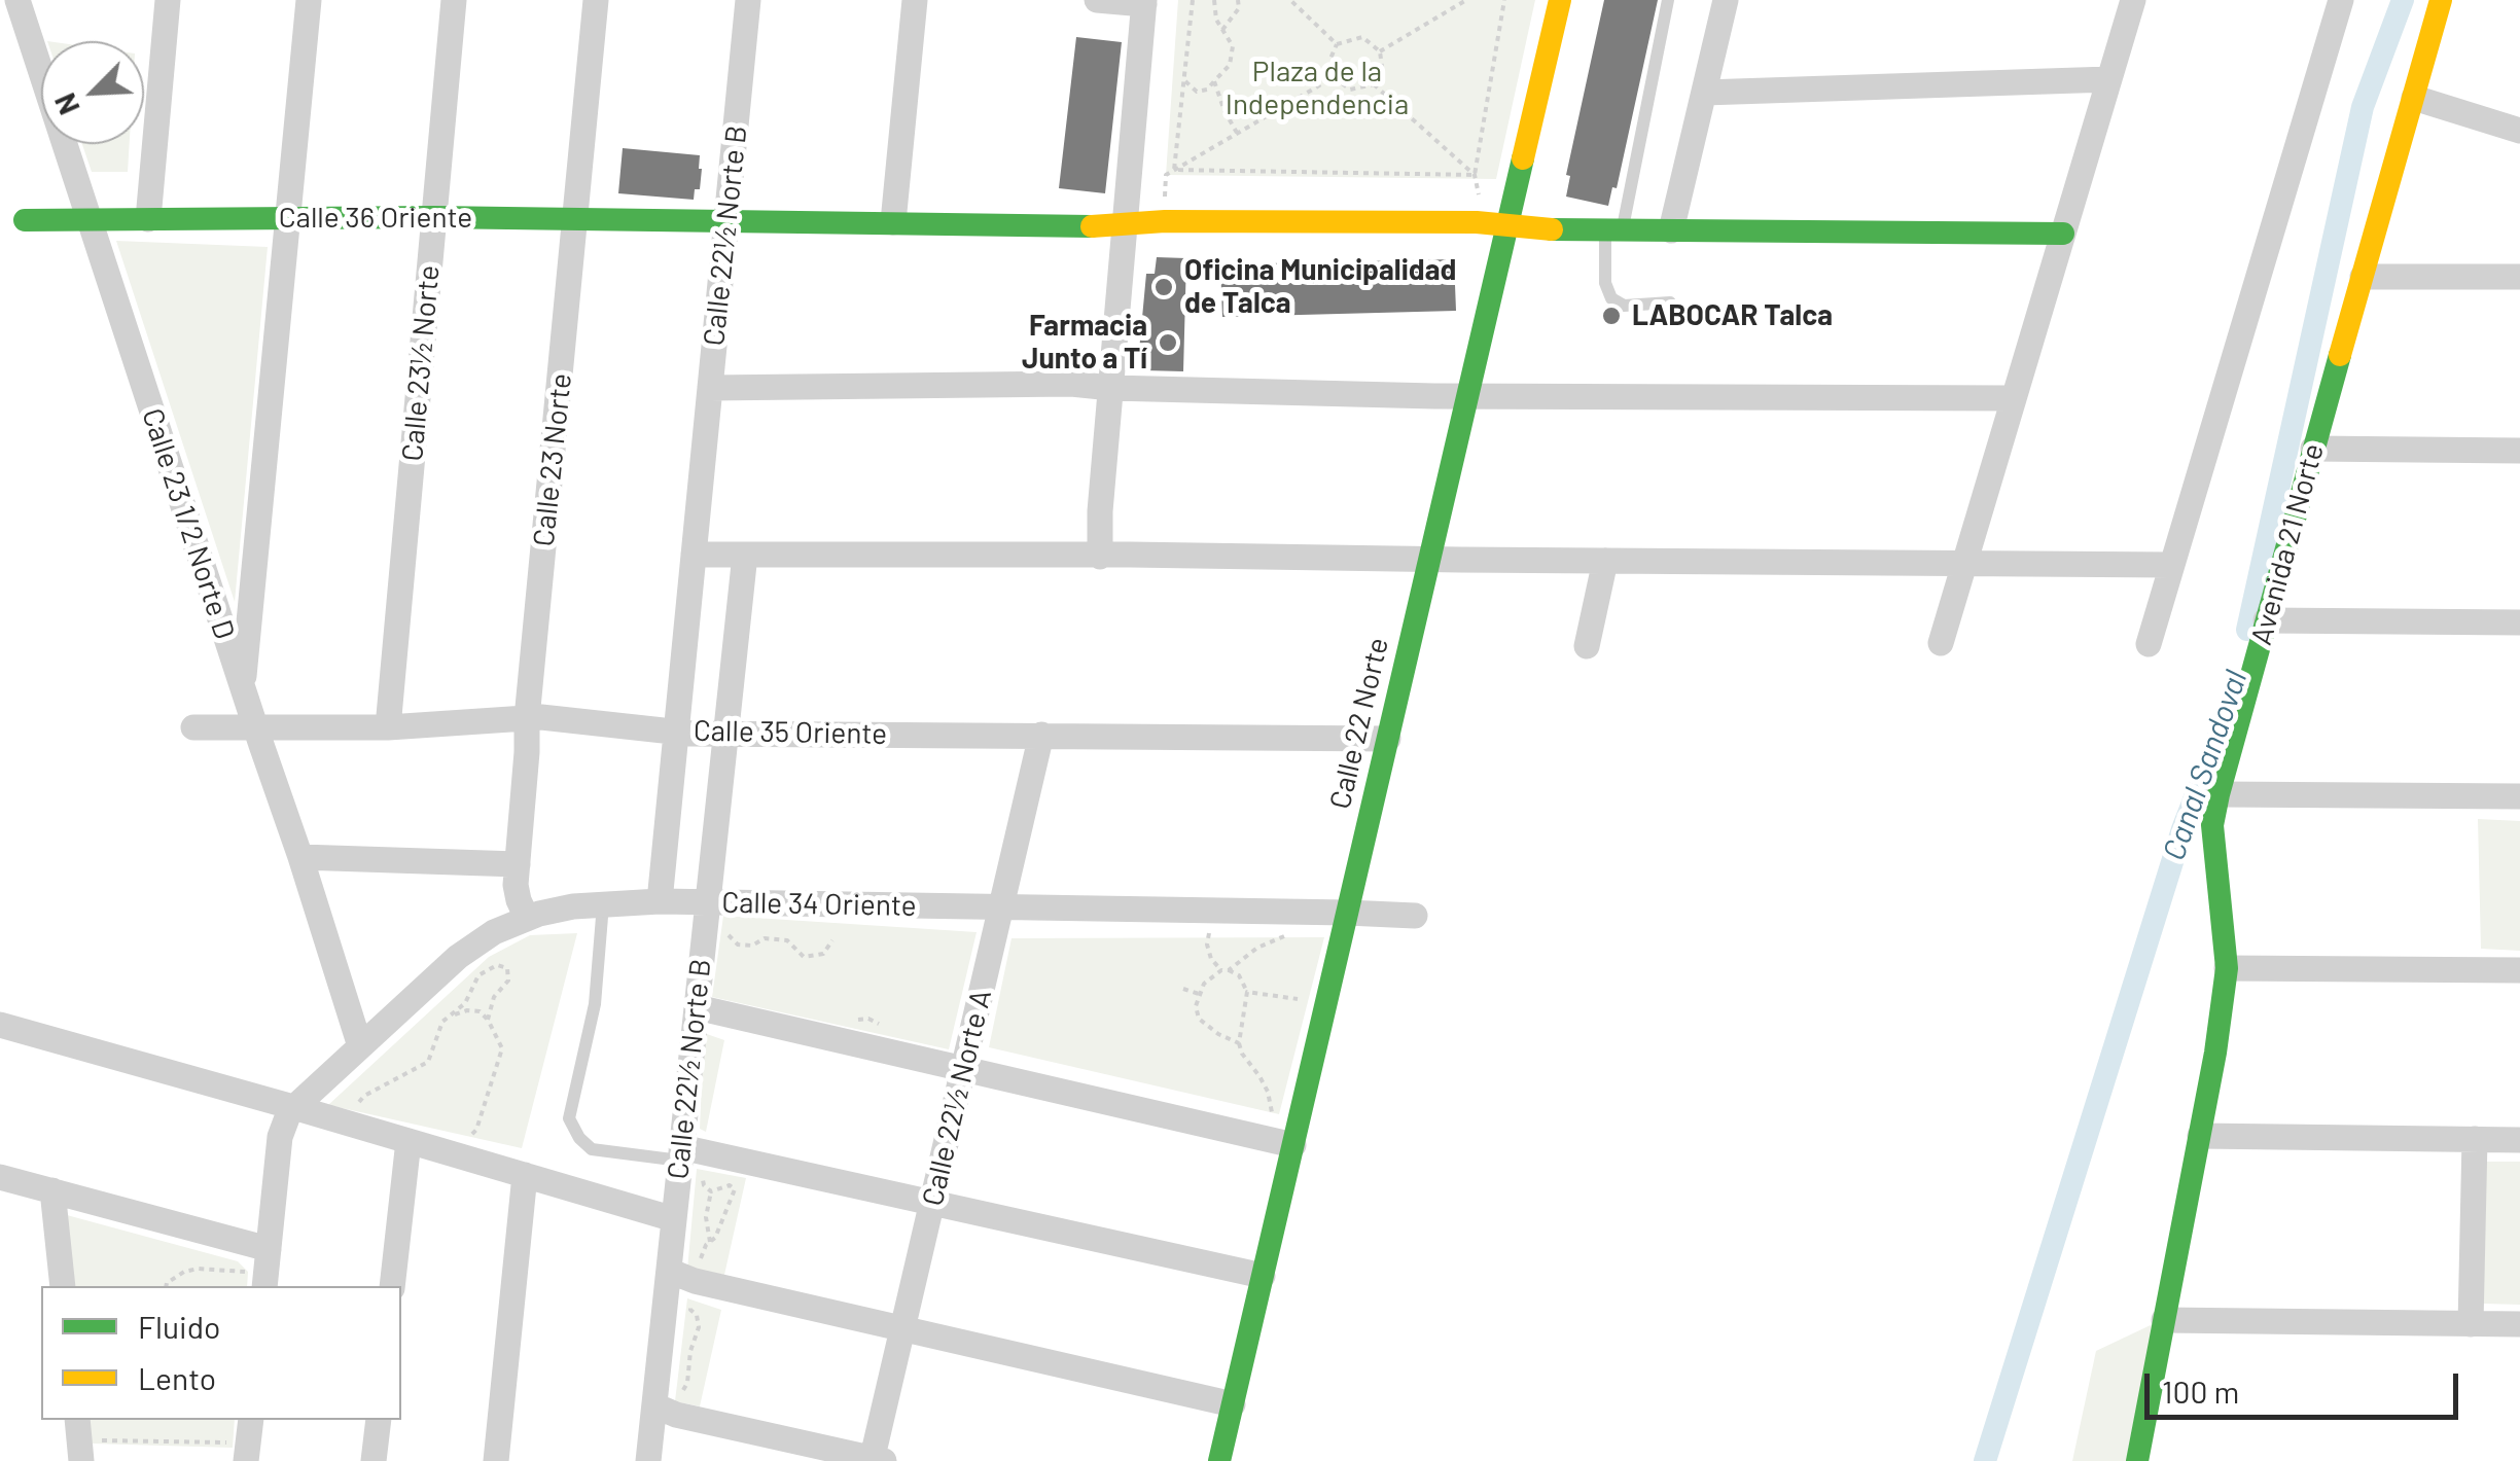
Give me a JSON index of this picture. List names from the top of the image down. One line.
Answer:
{"streets":{"street":["Calle 36 Oriente","Calle 22½ Norte B","Calle 23½ Norte","Calle 23 Norte","Calle 23 1/2 Norte D","Avenida 21 Norte","Calle 22 Norte","Calle 35 Oriente","Calle 34 Oriente","Calle 22½ Norte A"]},"crossings":[["Calle 36 Oriente","Calle 22½ Norte B"],["Calle 36 Oriente","Calle 23½ Norte"],["Calle 36 Oriente","Calle 23 Norte"],["Calle 36 Oriente","Calle 23 1/2 Norte D"],["Calle 36 Oriente","Calle 22 Norte"],["Calle 22½ Norte B","Calle 35 Oriente"],["Calle 22½ Norte B","Calle 34 Oriente"],["Calle 23½ Norte","Calle 35 Oriente"],["Calle 23 Norte","Calle 35 Oriente"],["Calle 23 Norte","Calle 34 Oriente"],["Calle 23 1/2 Norte D","Calle 35 Oriente"],["Calle 23 1/2 Norte D","Calle 34 Oriente"],["Calle 22 Norte","Calle 35 Oriente"],["Calle 22 Norte","Calle 34 Oriente"],["Calle 35 Oriente","Calle 22½ Norte A"],["Calle 34 Oriente","Calle 22½ Norte A"]],"water":["Canal Sandoval"],"parks":["Plaza de la Independencia"],"places":["Oficina Municipalidad de Talca","LABOCAR Talca","Farmacia Junto a Tí"],"legend":["Fluido","Lento"],"scale_bar":"100 m","north":"bottom left"}
